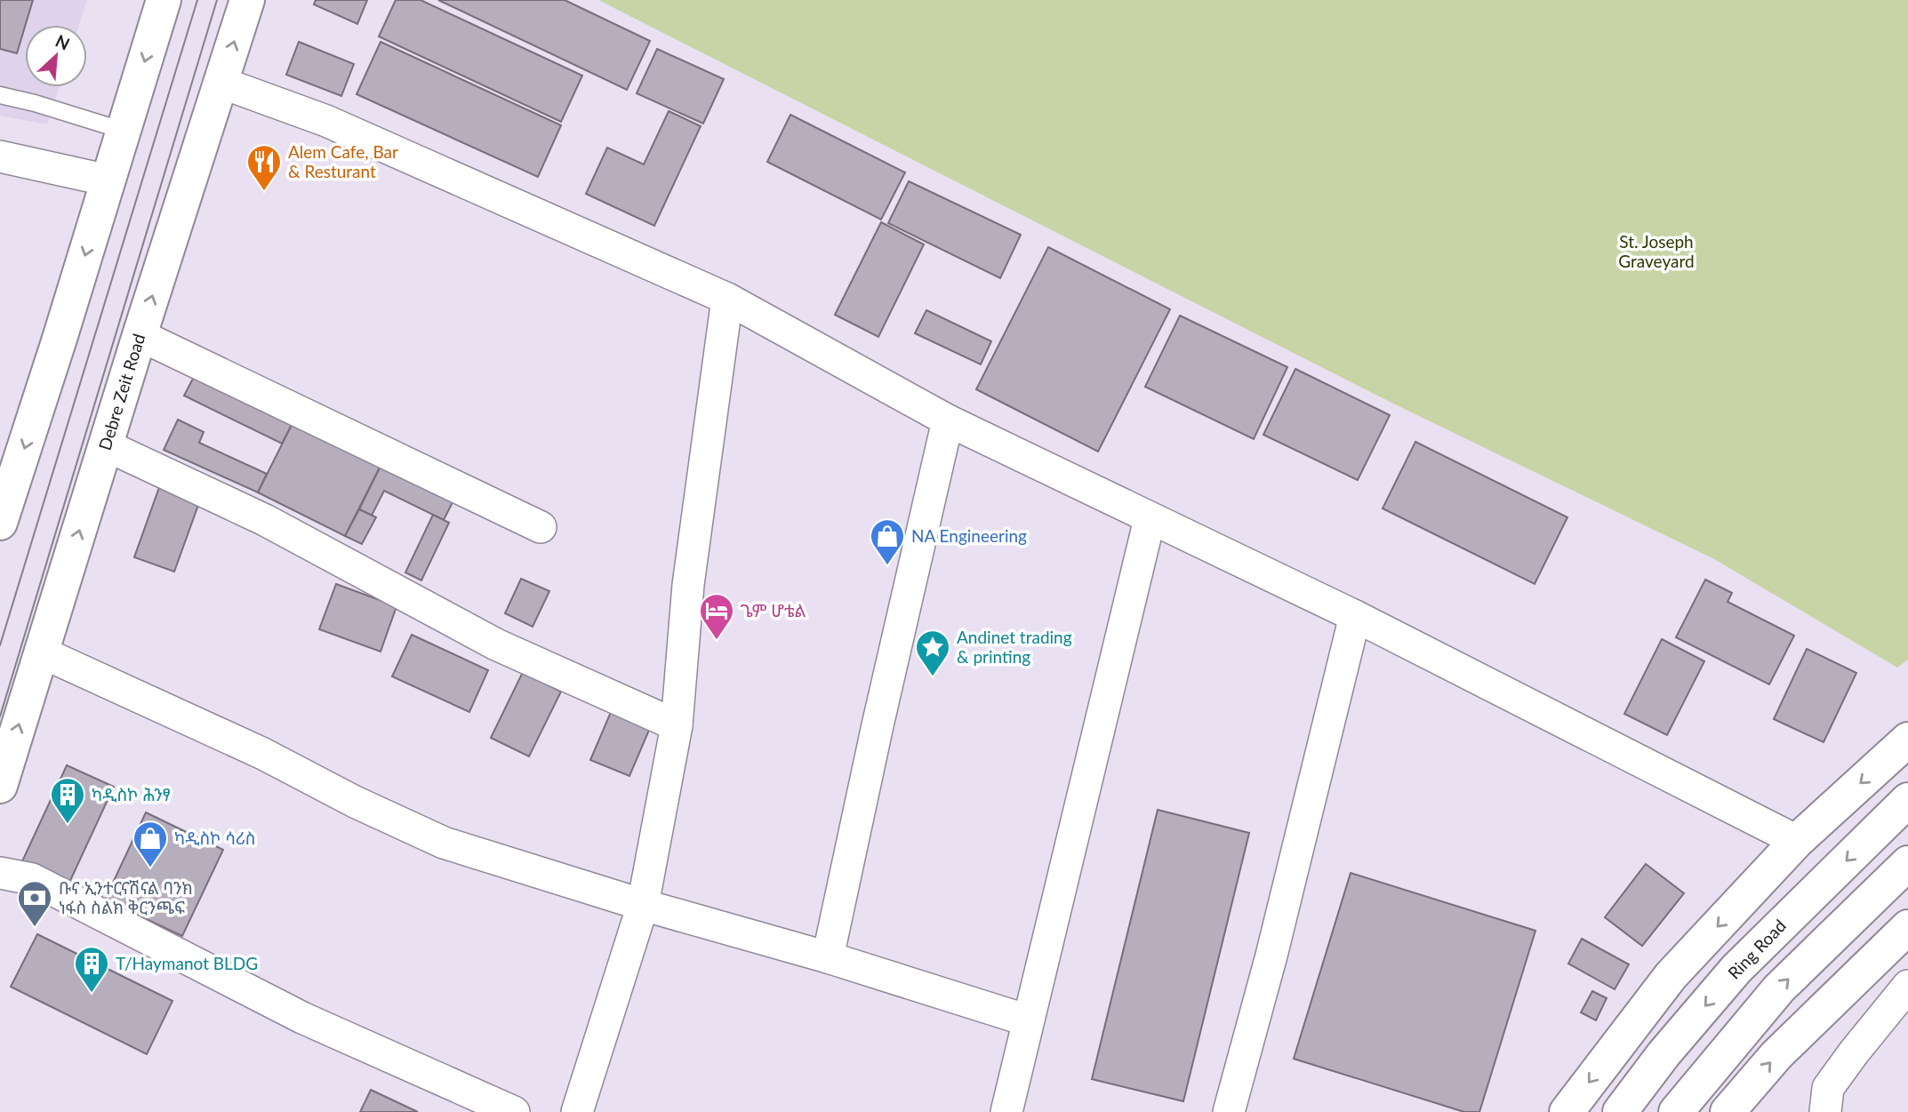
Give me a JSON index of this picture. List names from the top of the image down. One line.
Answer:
{"streets":{"main road":["Debre Zeit Road","Ring Road"]},"parks":["St. Joseph Graveyard"],"places":{"restaurant":["Alem Cafe, Bar & Resturant"],"shop":["NA Engineering","ካዲስኮ ሳሪስ"],"hotel":["ጌም ሆቴል"],"place":["Andinet trading & printing"],"building":["ካዲስኮ ሕንፃ","T/Haymanot BLDG"],"bank":["ቡና ኢንተርናሽናል ባንክ ነፋስ ስልክ ቅርንጫፍ"]},"north":"top right"}
